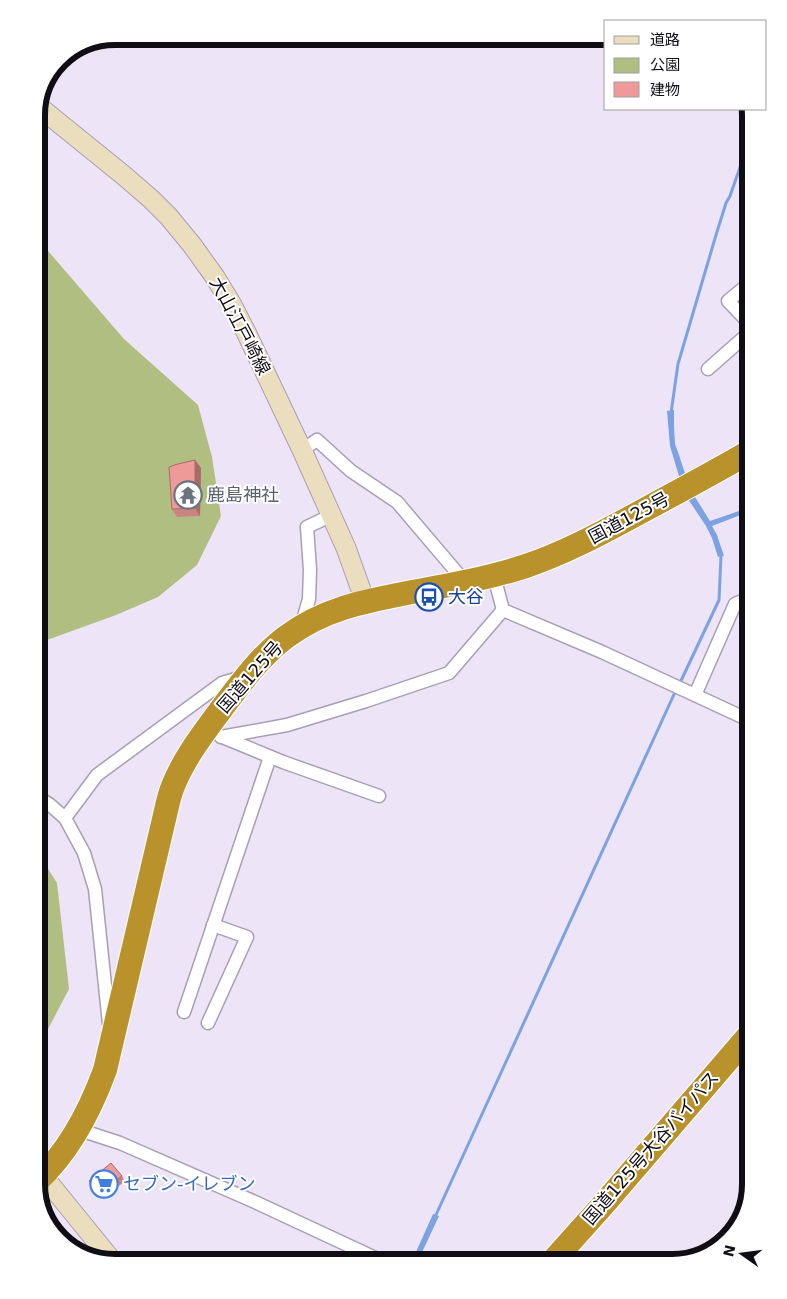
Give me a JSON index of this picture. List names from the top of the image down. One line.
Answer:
{"streets":{"highway":["国道125号","国道125号大谷バイパス"],"main road":["大山江戸崎線"]},"crossings":[["大山江戸崎線","国道125号"]],"places":{"temple":["鹿島神社"],"bus stop":["大谷"],"supermarket":["セブン-イレブン"]},"legend":["道路","公園","建物"],"north":"left"}
